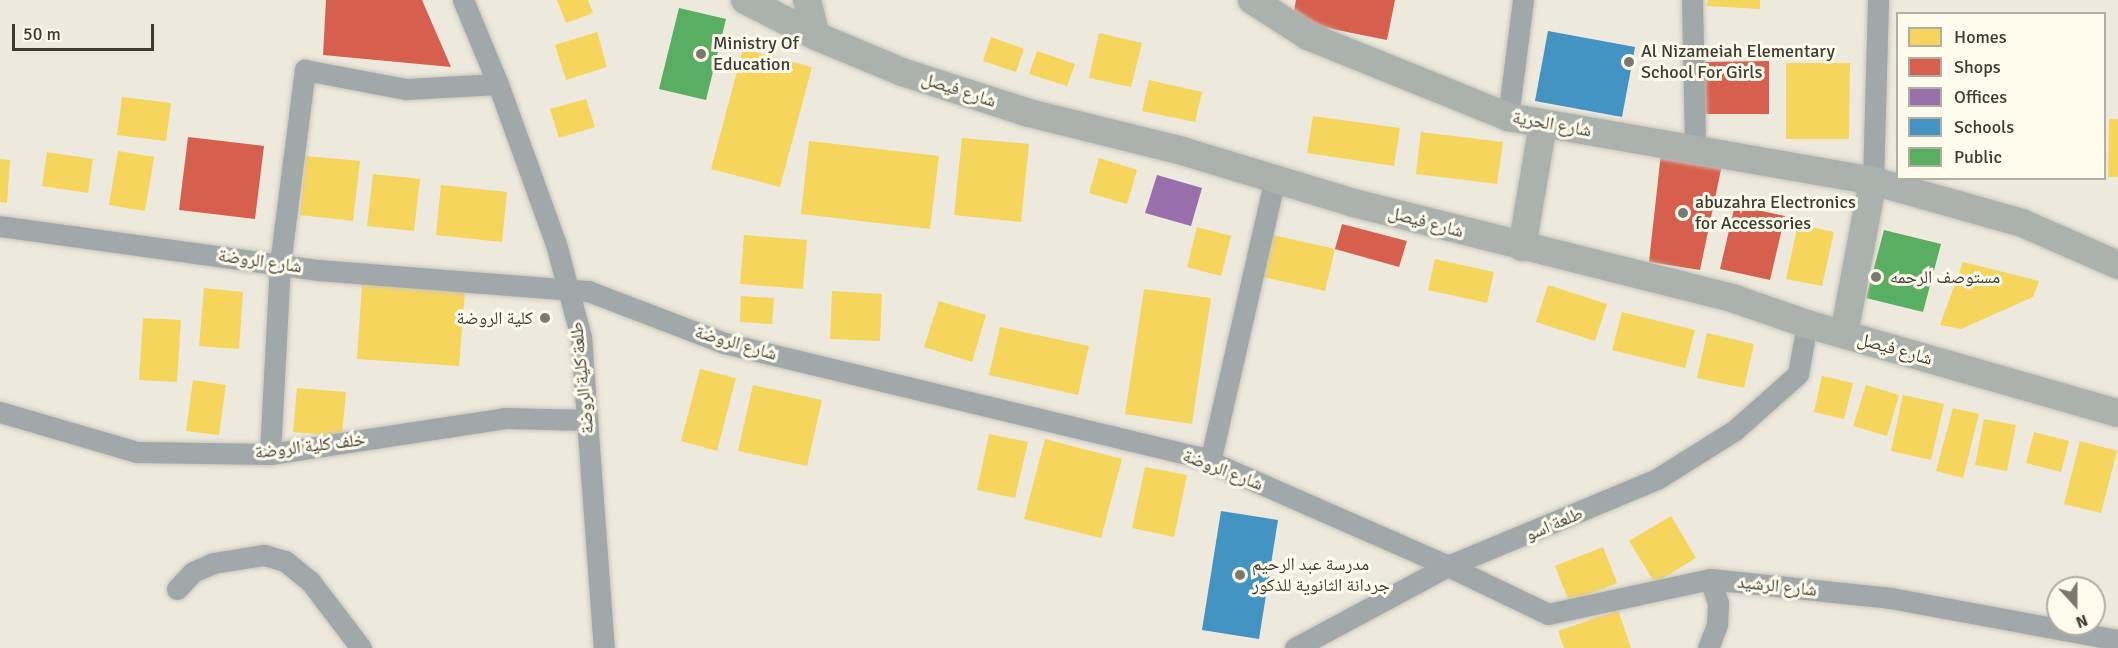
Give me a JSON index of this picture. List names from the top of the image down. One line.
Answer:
{"streets":{"main road":["شارع فيصل","شارع الحرية"],"street":["شارع الروضة","طلعة كلية الروضة","خلف كلية الروضة","طلعة اسو","شارع الرشيد"]},"crossings":[["شارع فيصل","طلعة اسو"],["شارع الروضة","طلعة كلية الروضة"],["شارع الروضة","طلعة اسو"],["شارع الروضة","شارع الرشيد"],["طلعة كلية الروضة","خلف كلية الروضة"],["طلعة اسو","شارع الرشيد"]],"places":["Ministry Of Education","Al Nizameiah Elementary School For Girls","abuzahra Electronics for Accessories","مستوصف الرحمه","كلية الروضة","مدرسة عبد الرحيم جردانة الثانوية للذكور"],"legend":["Homes","Shops","Offices","Schools","Public"],"scale_bar":"50 m","north":"bottom"}
